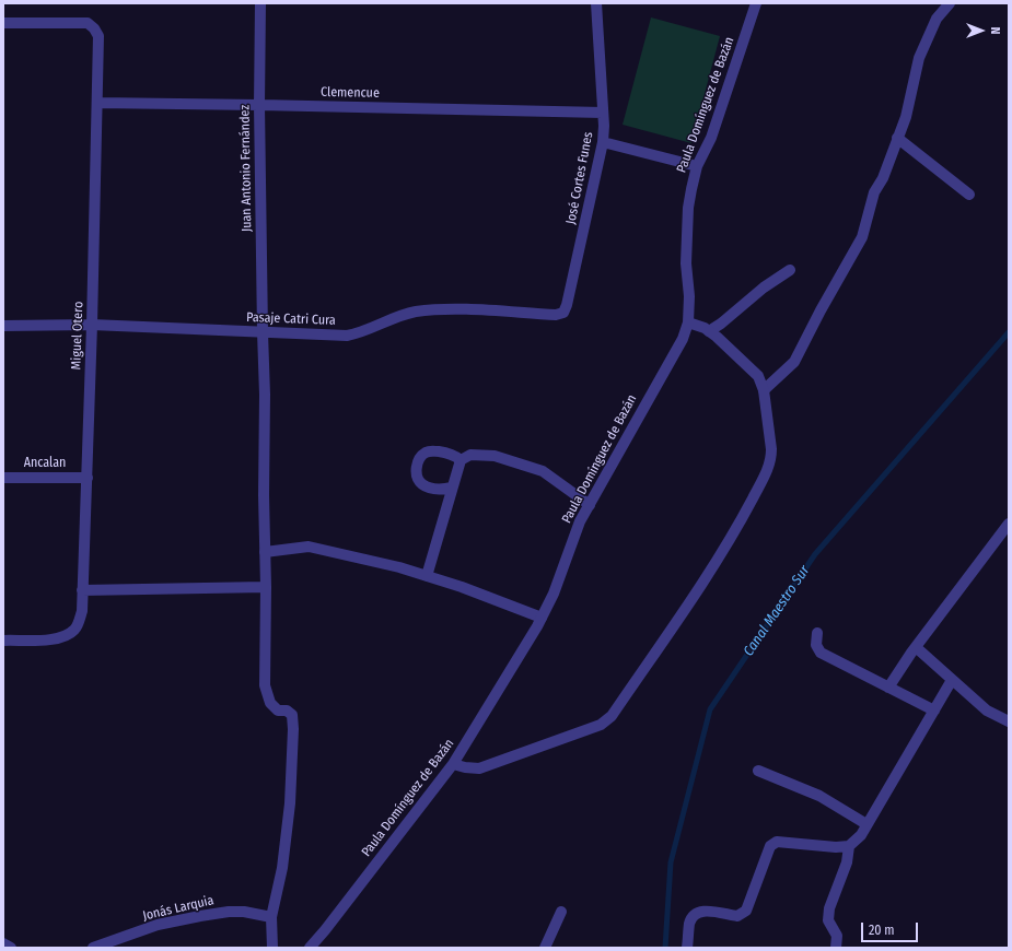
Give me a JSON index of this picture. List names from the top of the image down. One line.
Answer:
{"streets":{"street":["Clemencue","Paula Domínguez de Bazán","Juan Antonio Fernández","José Cortes Funes","Pasaje Catri Cura","Miguel Otero","Ancalan","Jonás Larquia"]},"crossings":[["Clemencue","Juan Antonio Fernández"],["Clemencue","José Cortes Funes"],["Clemencue","Miguel Otero"],["Juan Antonio Fernández","Pasaje Catri Cura"],["Juan Antonio Fernández","Jonás Larquia"],["José Cortes Funes","Pasaje Catri Cura"],["Pasaje Catri Cura","Miguel Otero"],["Miguel Otero","Ancalan"]],"water":["Canal Maestro Sur"],"scale_bar":"20 m","north":"right"}
